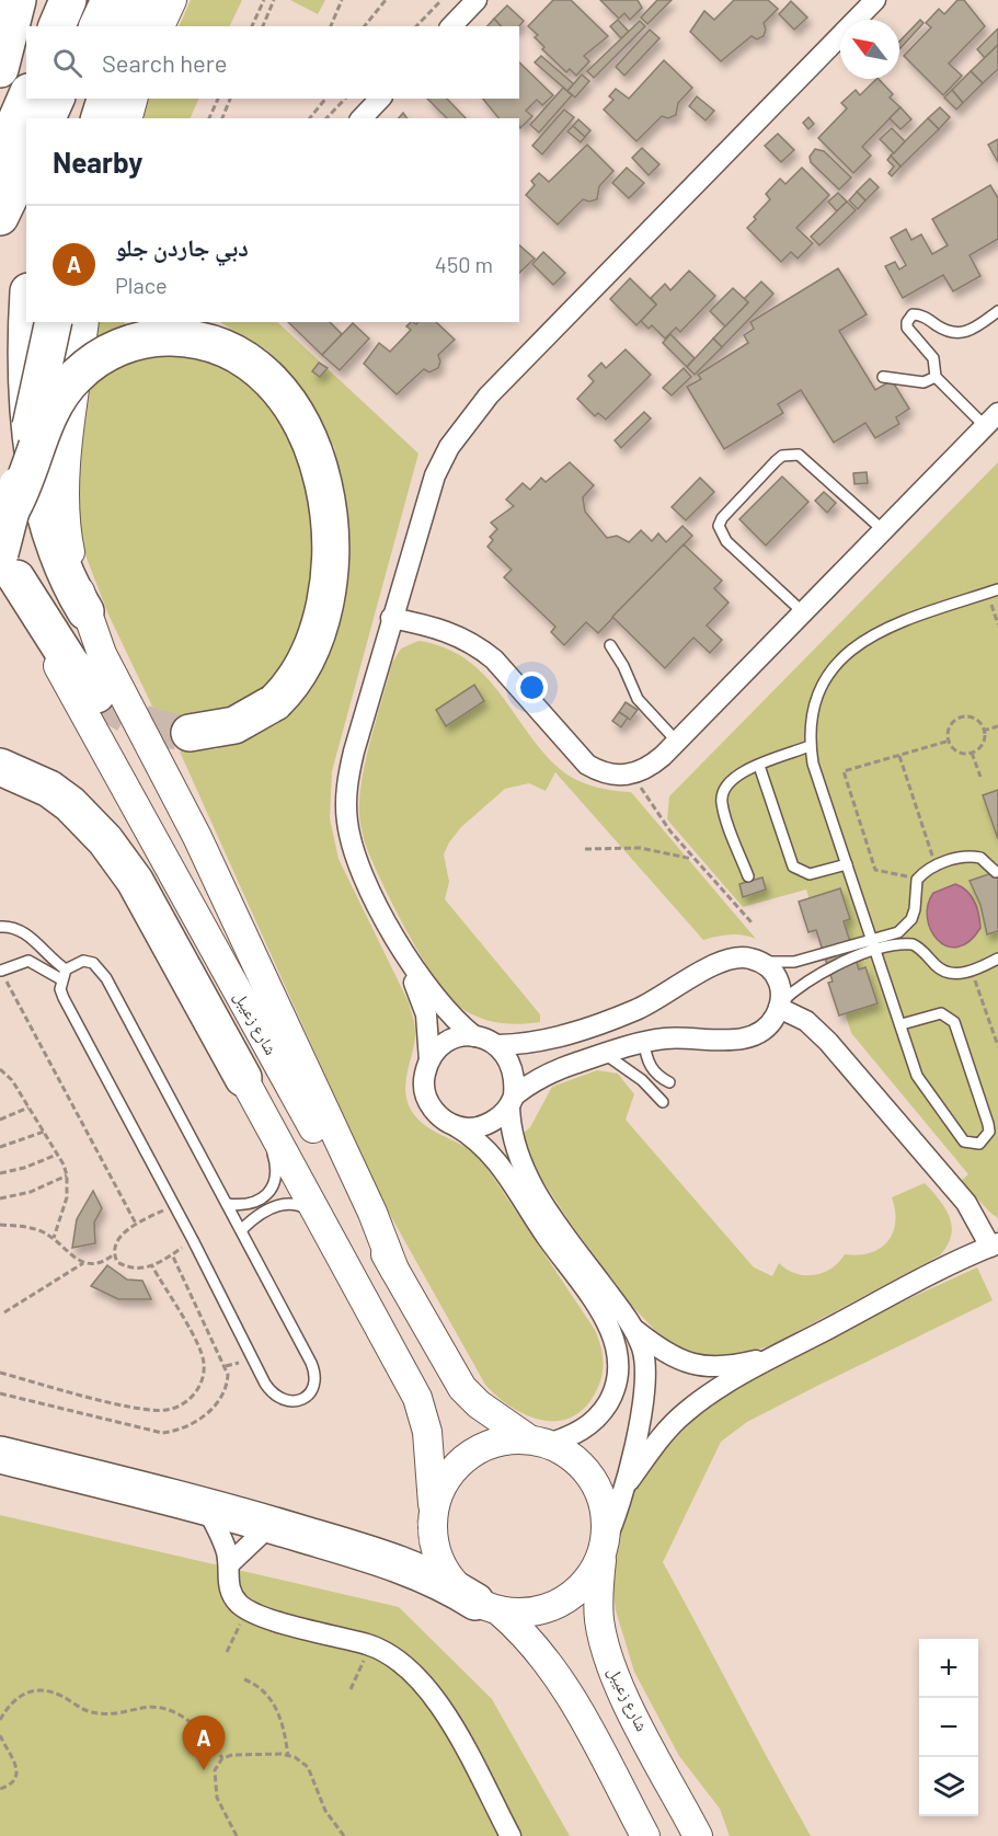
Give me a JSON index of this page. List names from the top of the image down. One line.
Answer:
{"streets":{"main road":["شارع زعيبل"]},"north":"top left","page":{"search":"Search here","heading":"Nearby","list":[{"mark":"A","name":"دبي جاردن جلو","note":"Place","value":"450 m"}],"map_buttons":["+","−"],"pins":"A"}}
